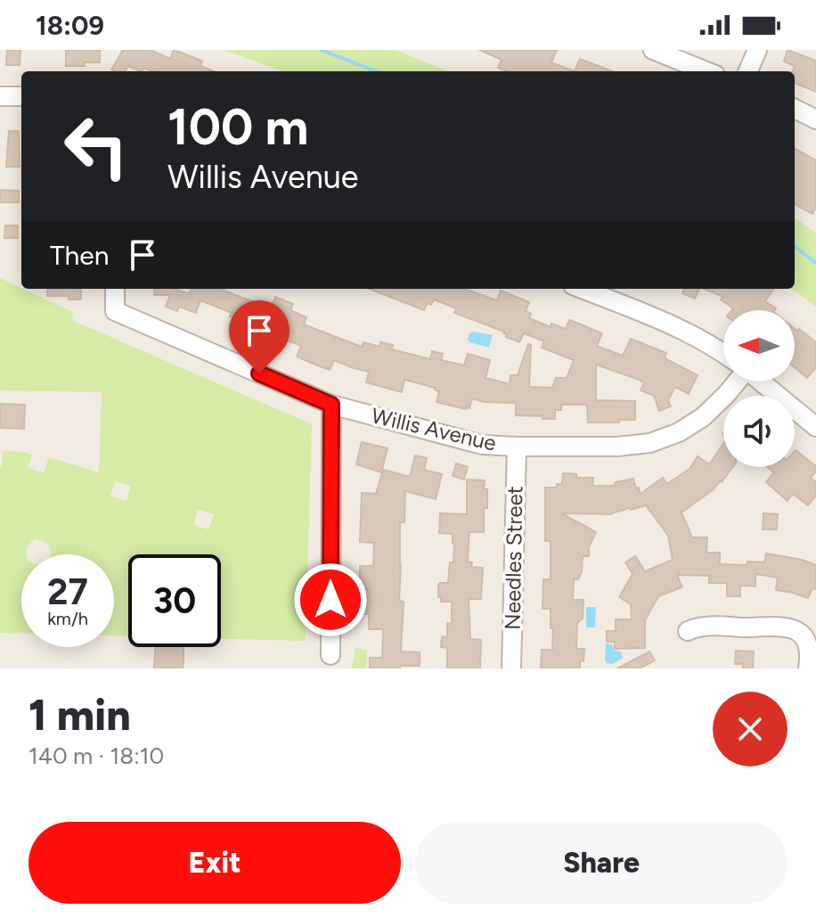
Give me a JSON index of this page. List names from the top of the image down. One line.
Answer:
{"streets":{"street":["Willis Avenue","Needles Street"]},"crossings":[["Willis Avenue","Needles Street"]],"north":"left","page":{"status":"18:09","turn":["100 m","Willis Avenue"],"then":"Then","speed":"27 km/h","limit":"30","heading":["1 min","140 m · 18:10"],"buttons":["Exit","Share"]}}
